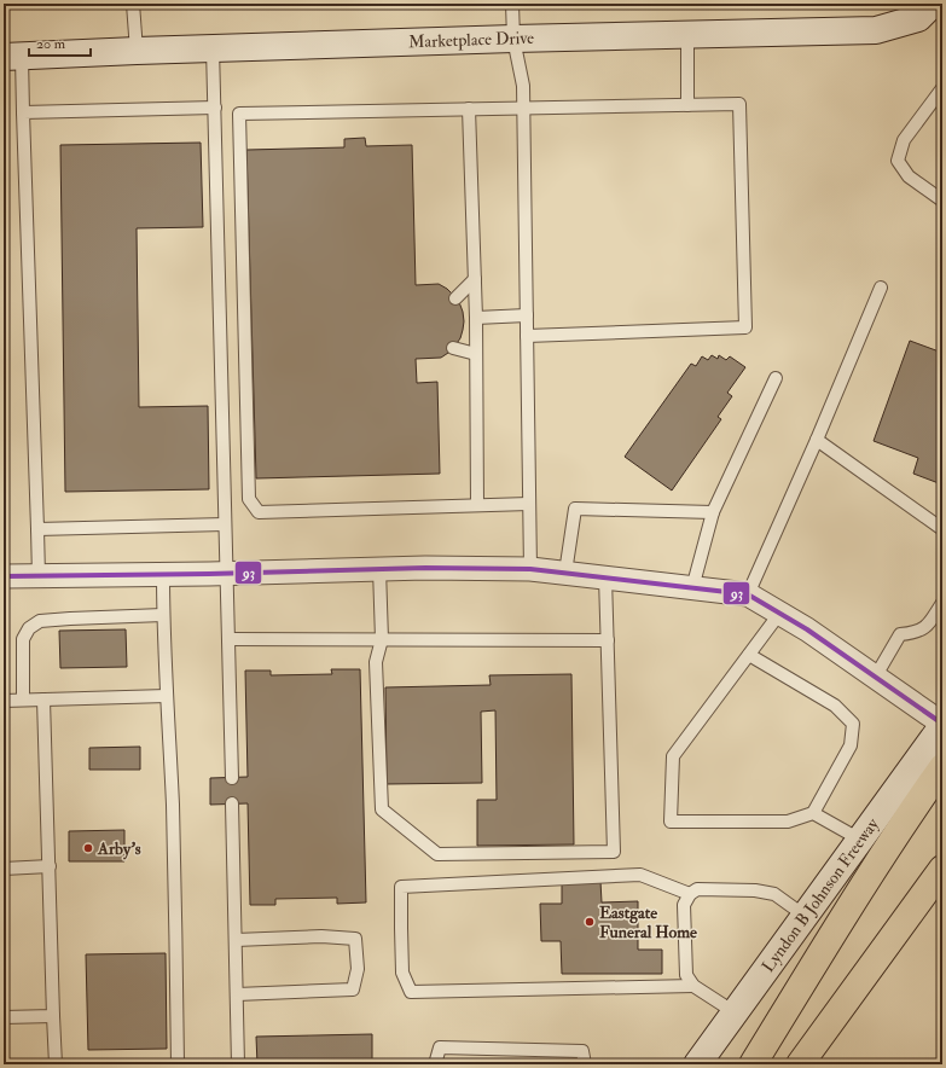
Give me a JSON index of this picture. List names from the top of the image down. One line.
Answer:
{"streets":{"street":["Marketplace Drive","Lyndon B Johnson Freeway"]},"places":["Arby's","Eastgate Funeral Home"],"lines":["transit line 93"],"scale_bar":"20 m"}
